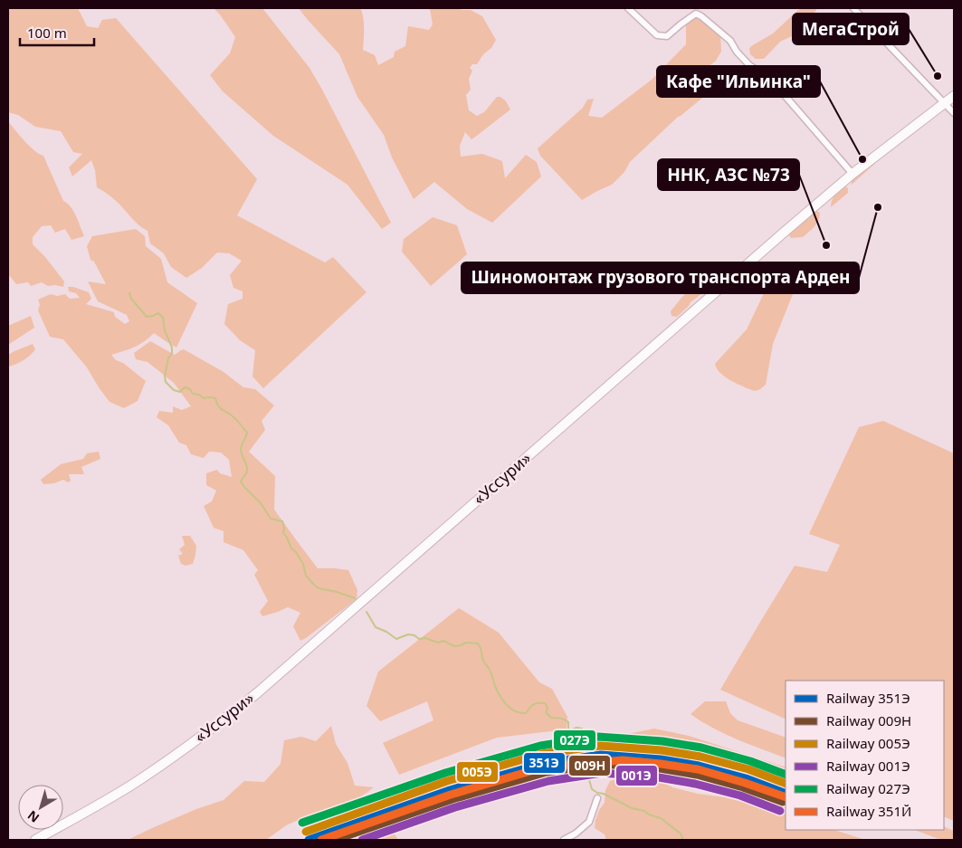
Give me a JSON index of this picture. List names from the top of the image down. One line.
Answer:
{"streets":{"highway":["«Уссури»"]},"places":["МегаСтрой","Кафе \"Ильинка\"","Шиномонтаж грузового транспорта Арден","ННК, АЗС №73"],"lines":["rail line 027Э","rail line 005Э","rail line 351Э","rail line 351Й","rail line 009Н","rail line 001Э"],"legend":["Railway 351Э","Railway 009Н","Railway 005Э","Railway 001Э","Railway 027Э","Railway 351Й"],"scale_bar":"100 m","north":"bottom left"}
